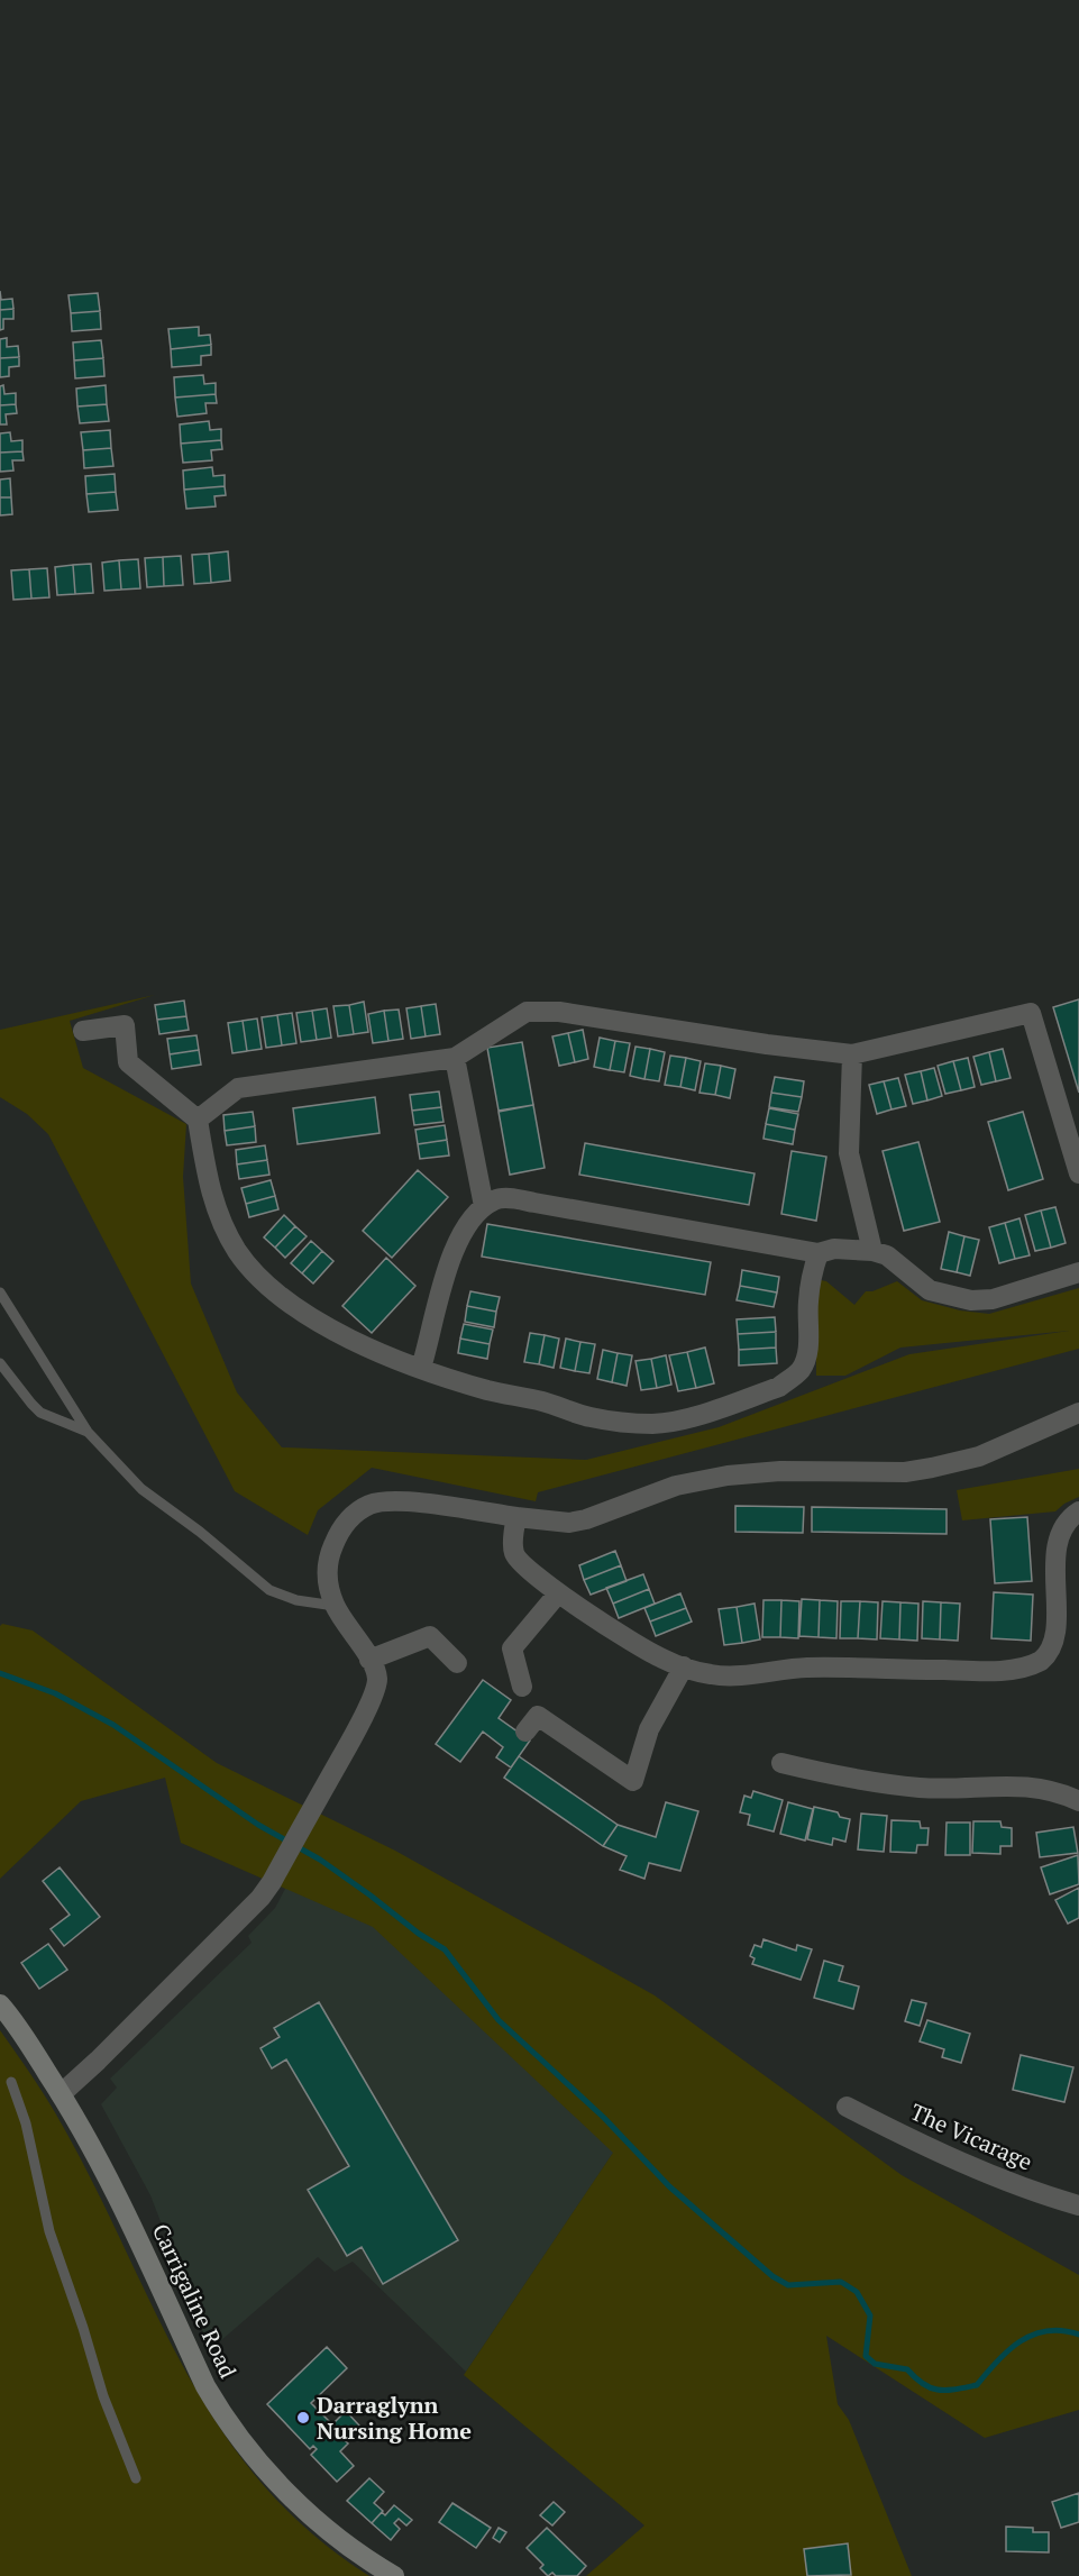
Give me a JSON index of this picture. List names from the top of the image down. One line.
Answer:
{"streets":{"main road":["Carrigaline Road"],"street":["The Vicarage"]},"places":["Darraglynn Nursing Home"]}
